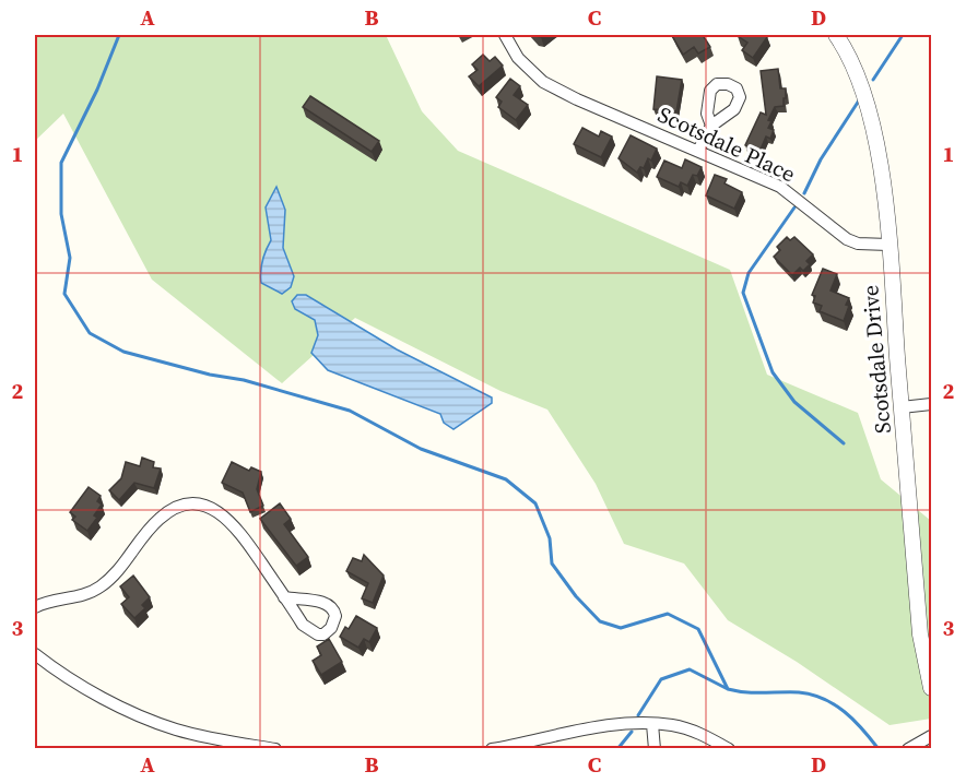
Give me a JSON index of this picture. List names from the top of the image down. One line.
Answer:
{"streets":{"street":["Scotsdale Place","Scotsdale Drive"]},"crossings":[["Scotsdale Place","Scotsdale Drive"]],"grid":{"columns":["A","B","C","D"],"rows":["1","2","3"]}}
